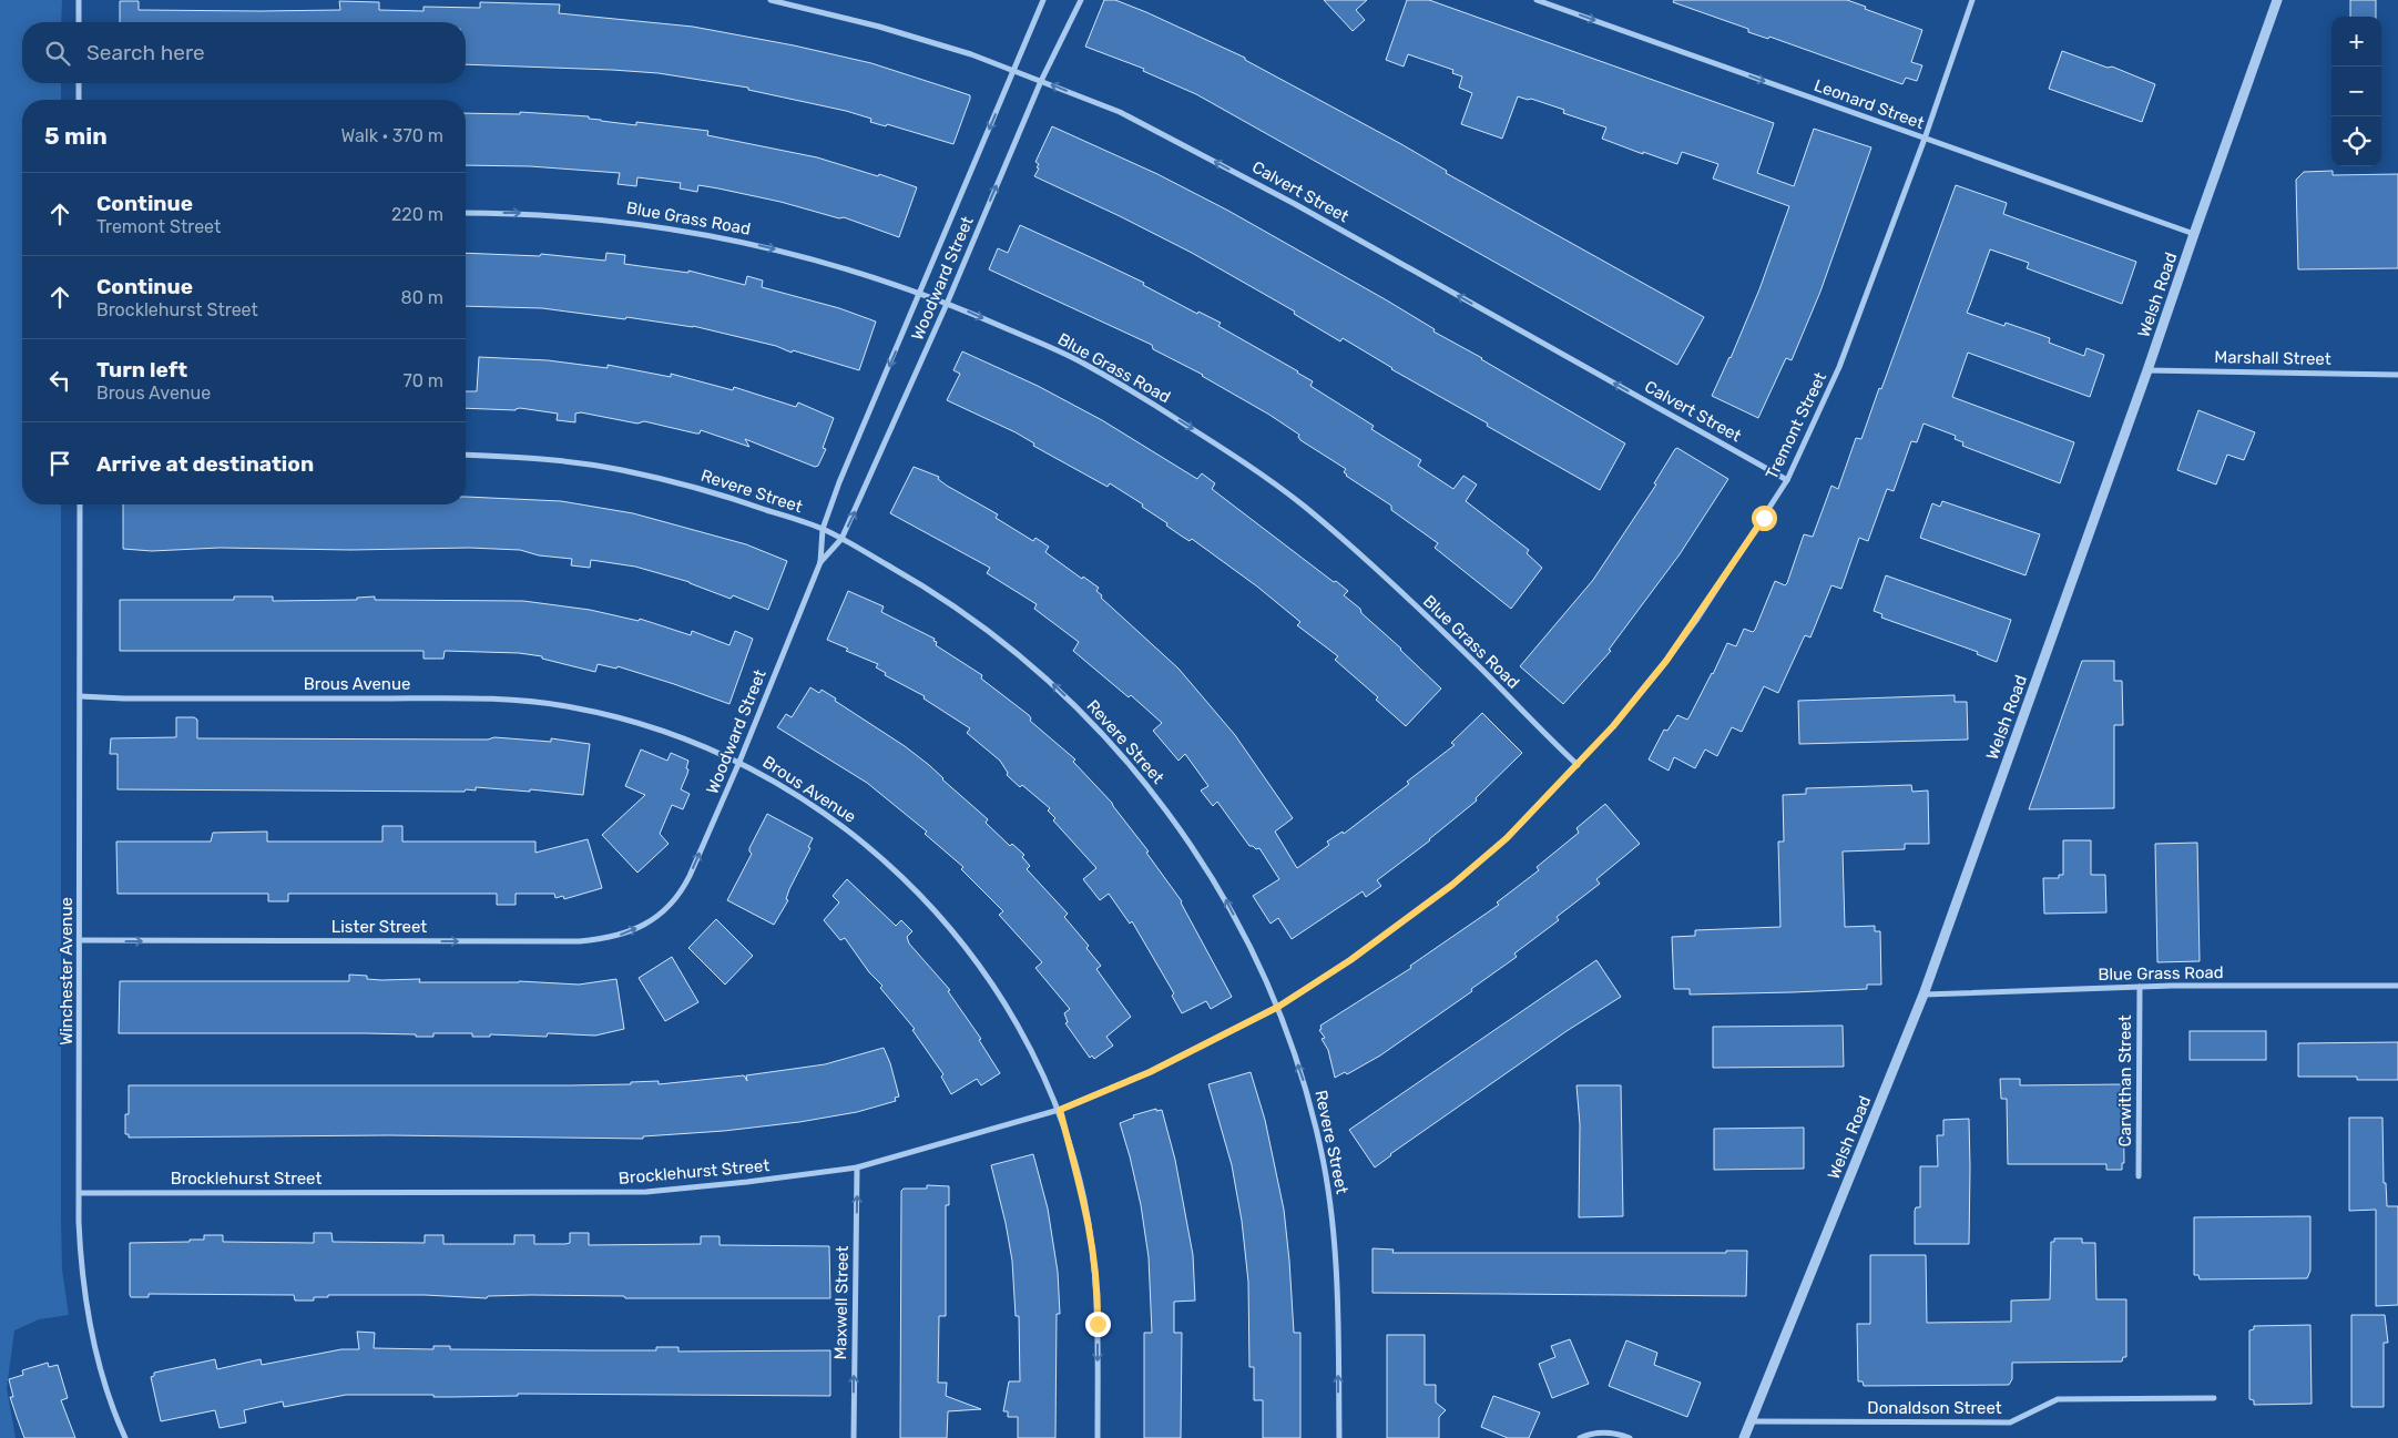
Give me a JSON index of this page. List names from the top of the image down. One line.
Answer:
{"streets":{"street":["Leonard Street","Calvert Street","Blue Grass Road","Woodward Street","Welsh Road","Marshall Street","Tremont Street","Revere Street","Brous Avenue","Lister Street","Winchester Avenue","Carwithan Street","Brocklehurst Street","Maxwell Street","Donaldson Street"]},"crossings":[["Leonard Street","Welsh Road"],["Leonard Street","Tremont Street"],["Calvert Street","Woodward Street"],["Calvert Street","Tremont Street"],["Blue Grass Road","Woodward Street"],["Blue Grass Road","Welsh Road"],["Blue Grass Road","Tremont Street"],["Blue Grass Road","Carwithan Street"],["Woodward Street","Revere Street"],["Woodward Street","Brous Avenue"],["Woodward Street","Lister Street"],["Welsh Road","Marshall Street"],["Welsh Road","Donaldson Street"],["Tremont Street","Revere Street"],["Tremont Street","Brocklehurst Street"],["Revere Street","Brocklehurst Street"],["Brous Avenue","Winchester Avenue"],["Brous Avenue","Brocklehurst Street"],["Lister Street","Winchester Avenue"],["Winchester Avenue","Brocklehurst Street"],["Brocklehurst Street","Maxwell Street"]],"one_way":["Leonard Street","Calvert Street","Blue Grass Road","Revere Street","Lister Street","Maxwell Street"],"page":{"map_buttons":["+","−"],"search":"Search here","heading":["5 min","Walk · 370 m"],"list":[["Continue","Tremont Street","220 m"],["Continue","Brocklehurst Street","80 m"],["Turn left","Brous Avenue","70 m"],"Arrive at destination"]}}
